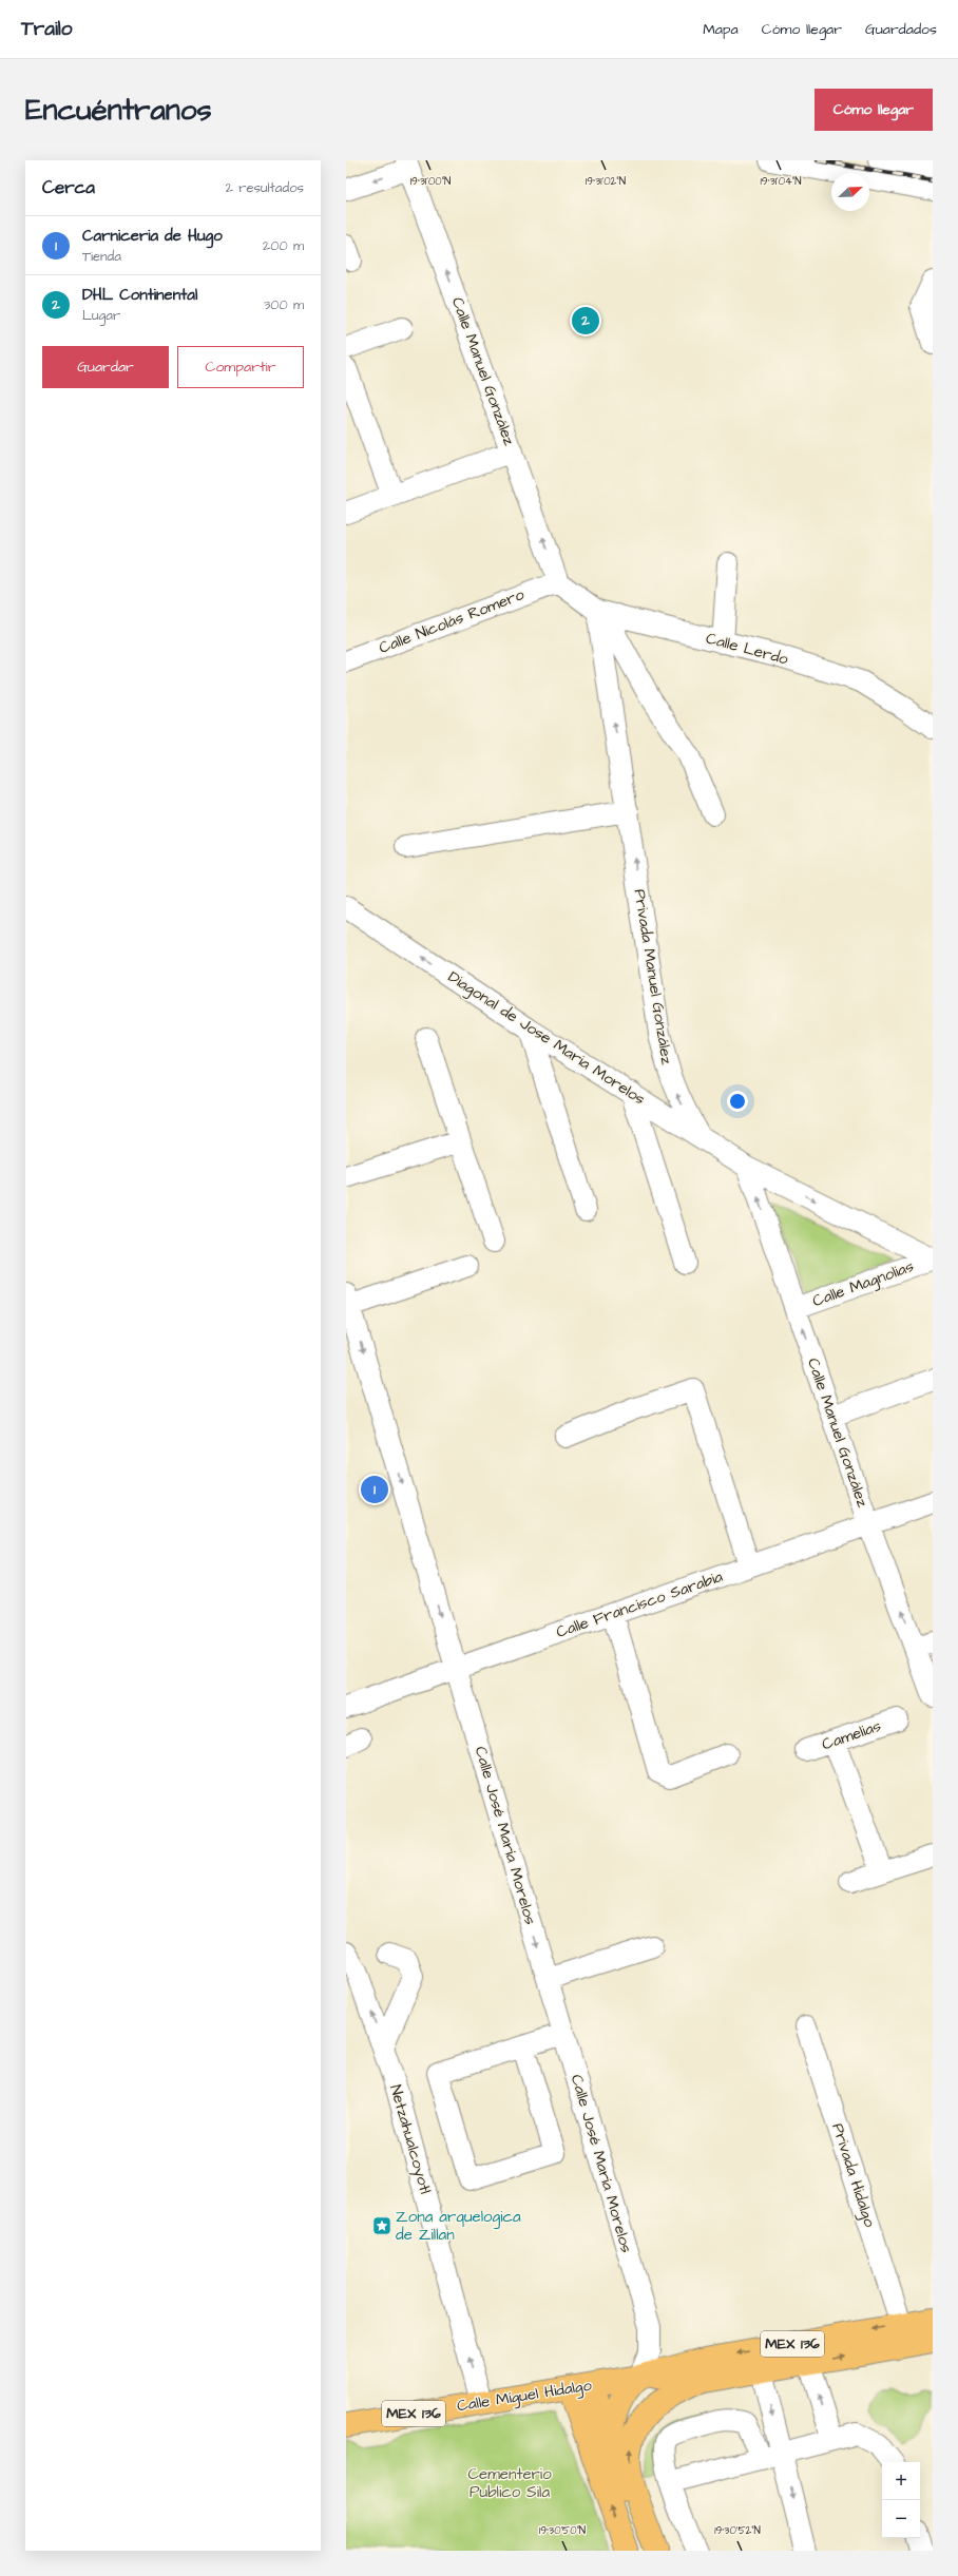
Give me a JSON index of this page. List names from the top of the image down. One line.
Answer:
{"streets":{"main road":["MEX 136","Calle Míguel Hidalgo"],"street":["Calle Manuel González","Calle Nicolás Romero","Calle Lerdo","Privada Manuel González","Diagonal de Jose Maria Morelos","Calle Magnolias","Calle Francisco Sarabia","Camelias","Calle José María Morelos","Netzahualcoyotl","Privada Hidalgo"]},"crossings":[["Calle Manuel González","Calle Nicolás Romero"],["Calle Manuel González","Calle Lerdo"],["Calle Manuel González","Diagonal de Jose Maria Morelos"],["Calle Manuel González","Calle Magnolias"],["Calle Manuel González","Calle Francisco Sarabia"],["Calle Nicolás Romero","Calle Lerdo"],["Calle Lerdo","Privada Manuel González"],["Privada Manuel González","Diagonal de Jose Maria Morelos"],["Diagonal de Jose Maria Morelos","Calle Magnolias"],["Calle Francisco Sarabia","Calle José María Morelos"],["Calle José María Morelos","Calle Míguel Hidalgo"],["Netzahualcoyotl","Calle Míguel Hidalgo"],["Privada Hidalgo","Calle Míguel Hidalgo"]],"one_way":["Calle Manuel González","Calle José María Morelos","Netzahualcoyotl"],"parks":["Cementerio Publico Sila"],"places":{"place":["Zona arquelogica de Zillan"]},"north":"top right","page":{"header":"Trailo","nav":["Mapa","Cómo llegar","Guardados"],"buttons":["Cómo llegar",["Guardar","Compartir"]],"title":"Encuéntranos","heading":["Cerca","2 resultados"],"list":[{"mark":"1","name":"Carniceria de Hugo","note":"Tienda","value":"200 m"},{"mark":"2","name":"DHL Continental","note":"Lugar","value":"300 m"}],"pins":["2","1"],"map_buttons":["+","−"]},"coordinates":["19°31'02\"N","19°31'04\"N","19°31'00\"N","19°30'50\"N","19°30'52\"N"]}
